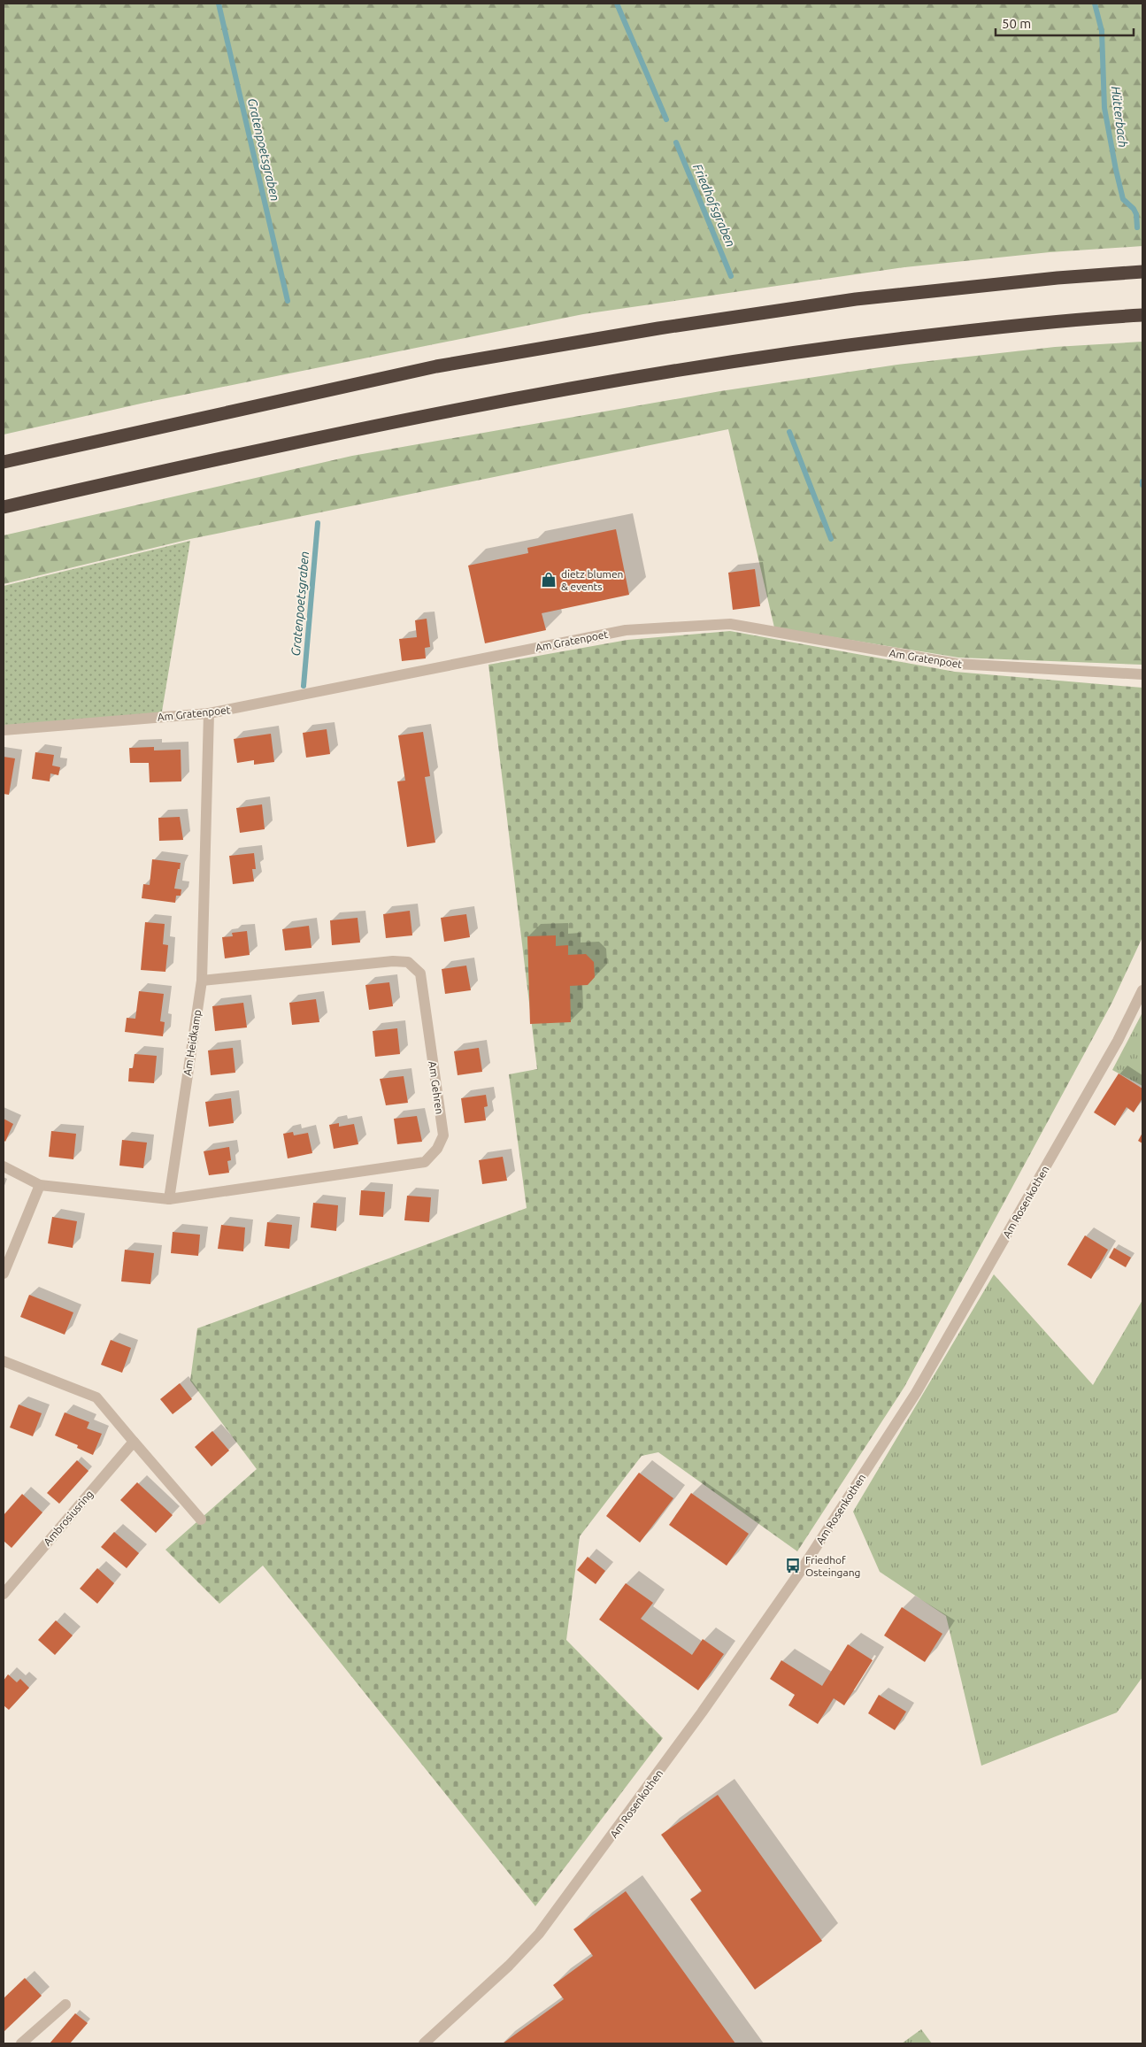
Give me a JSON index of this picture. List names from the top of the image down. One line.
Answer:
{"streets":{"street":["Am Gratenpoet","Am Heidkamp","Am Gehren","Am Rosenkothen","Ambrosiusring"]},"crossings":[["Am Gratenpoet","Am Heidkamp"],["Am Heidkamp","Am Gehren"]],"water":["Hütterbach","Gratenpoetsgraben","Friedhofsgraben"],"places":{"shop":["dietz blumen & events"],"bus stop":["Friedhof Osteingang"]},"scale_bar":"50 m"}
